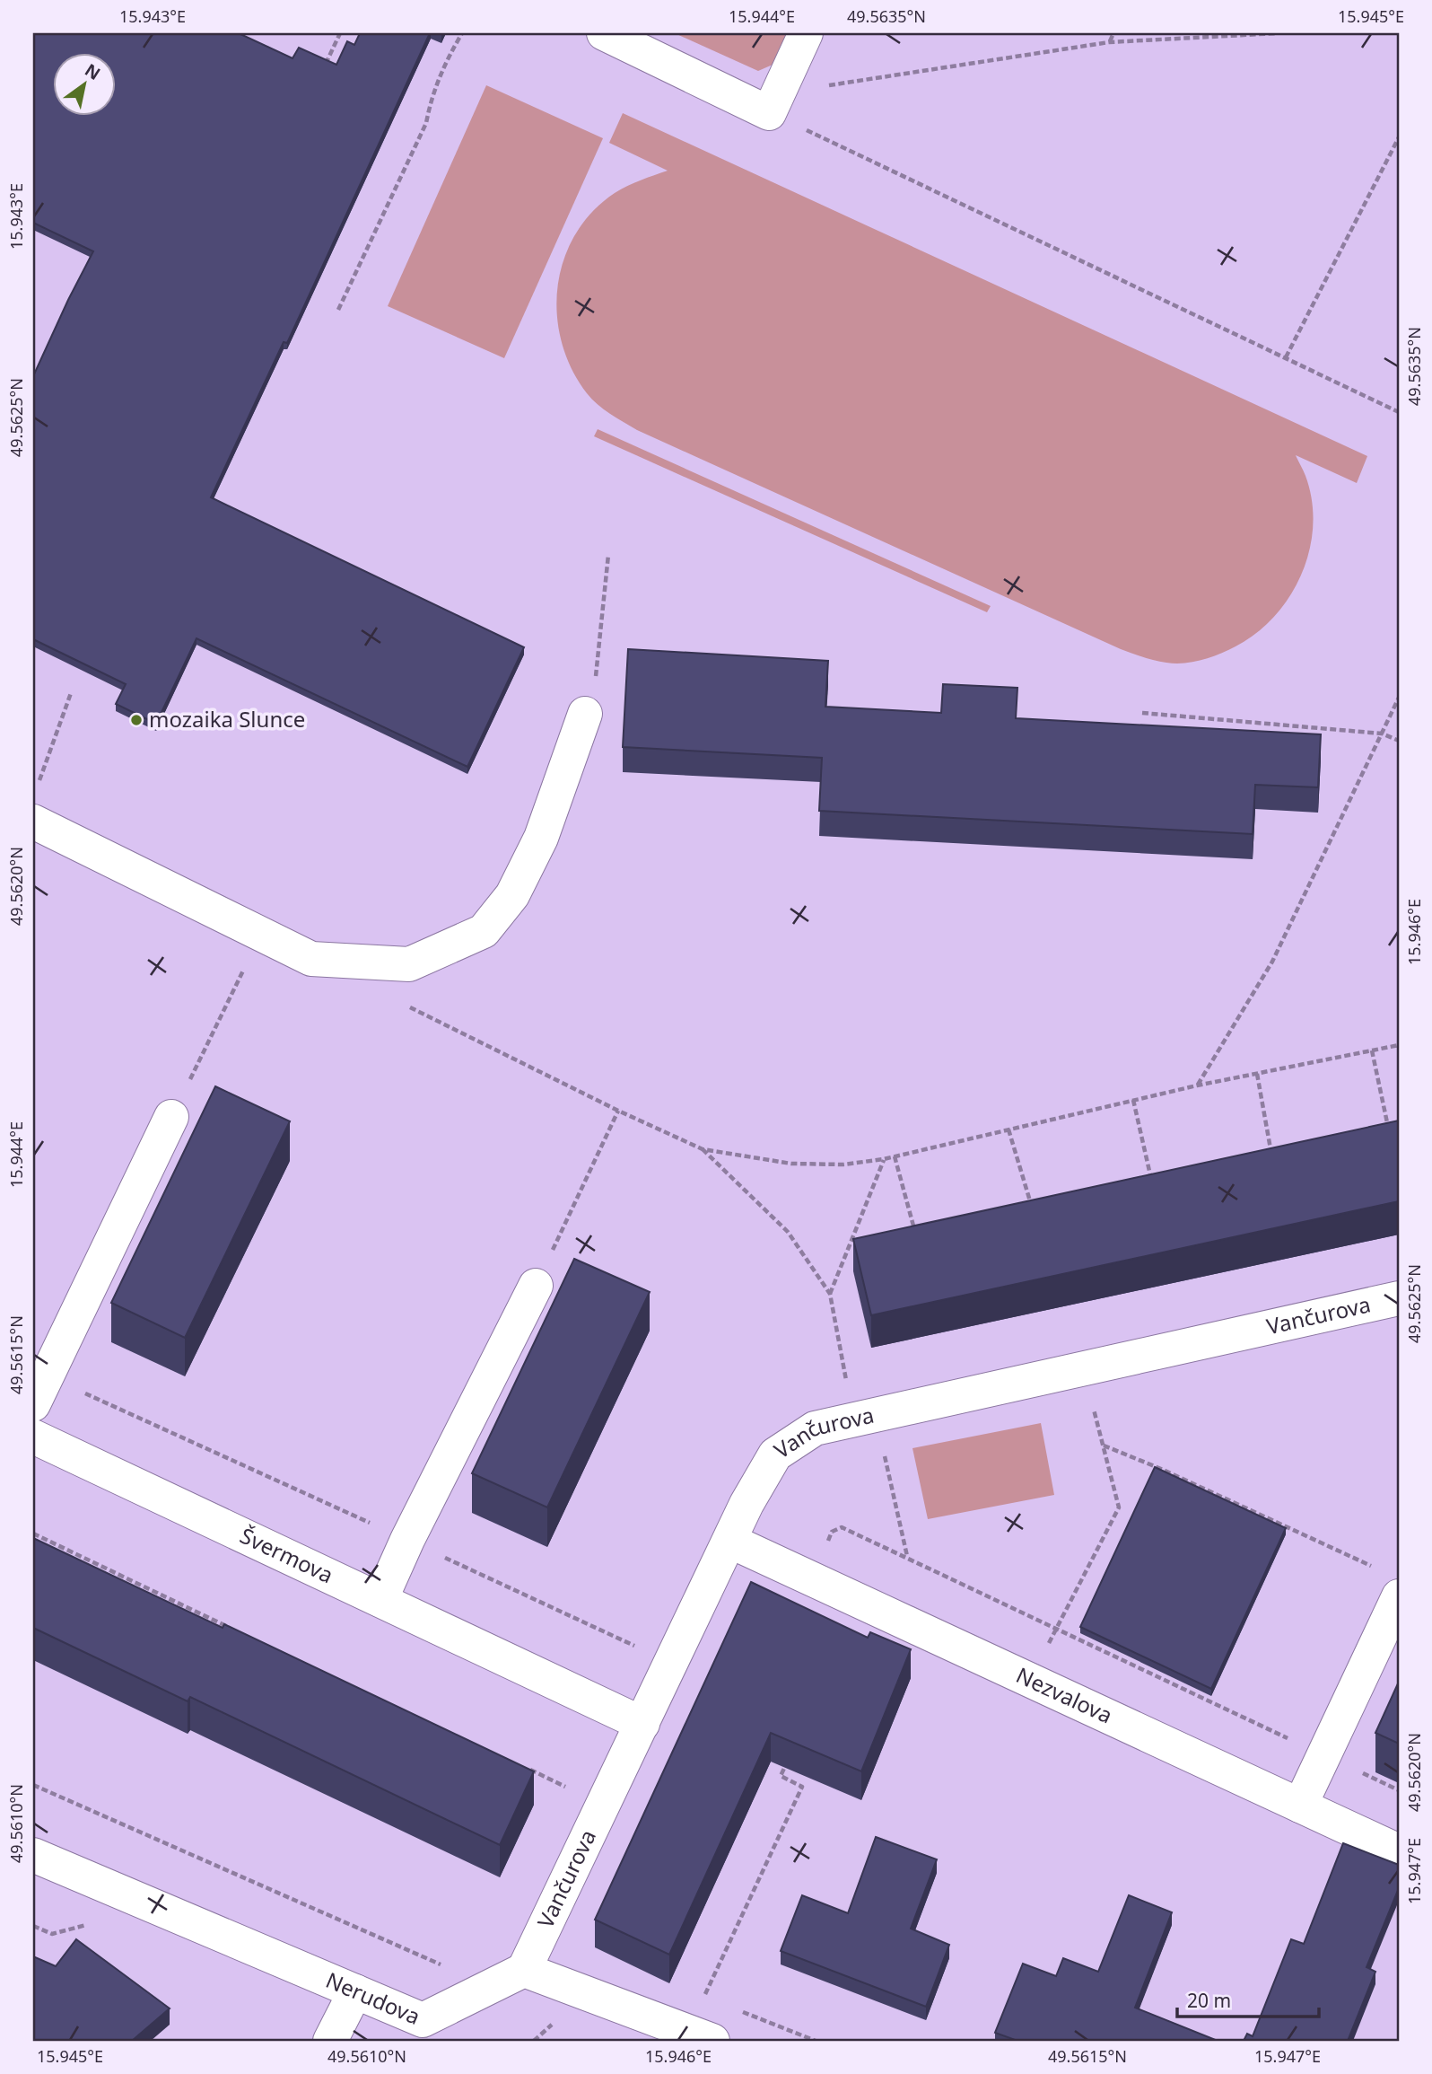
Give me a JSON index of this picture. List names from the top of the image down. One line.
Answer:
{"streets":{"street":["Vančurova","Švermova","Nezvalova","Nerudova"]},"crossings":[["Vančurova","Švermova"],["Vančurova","Nezvalova"],["Vančurova","Nerudova"]],"places":["mozaika Slunce"],"scale_bar":"20 m","north":"top right","coordinates":["15.943°E","15.944°E","49.5635°N","15.945°E","49.5625°N","49.5620°N","15.946°E","49.5615°N","49.5610°N","15.947°E"]}
